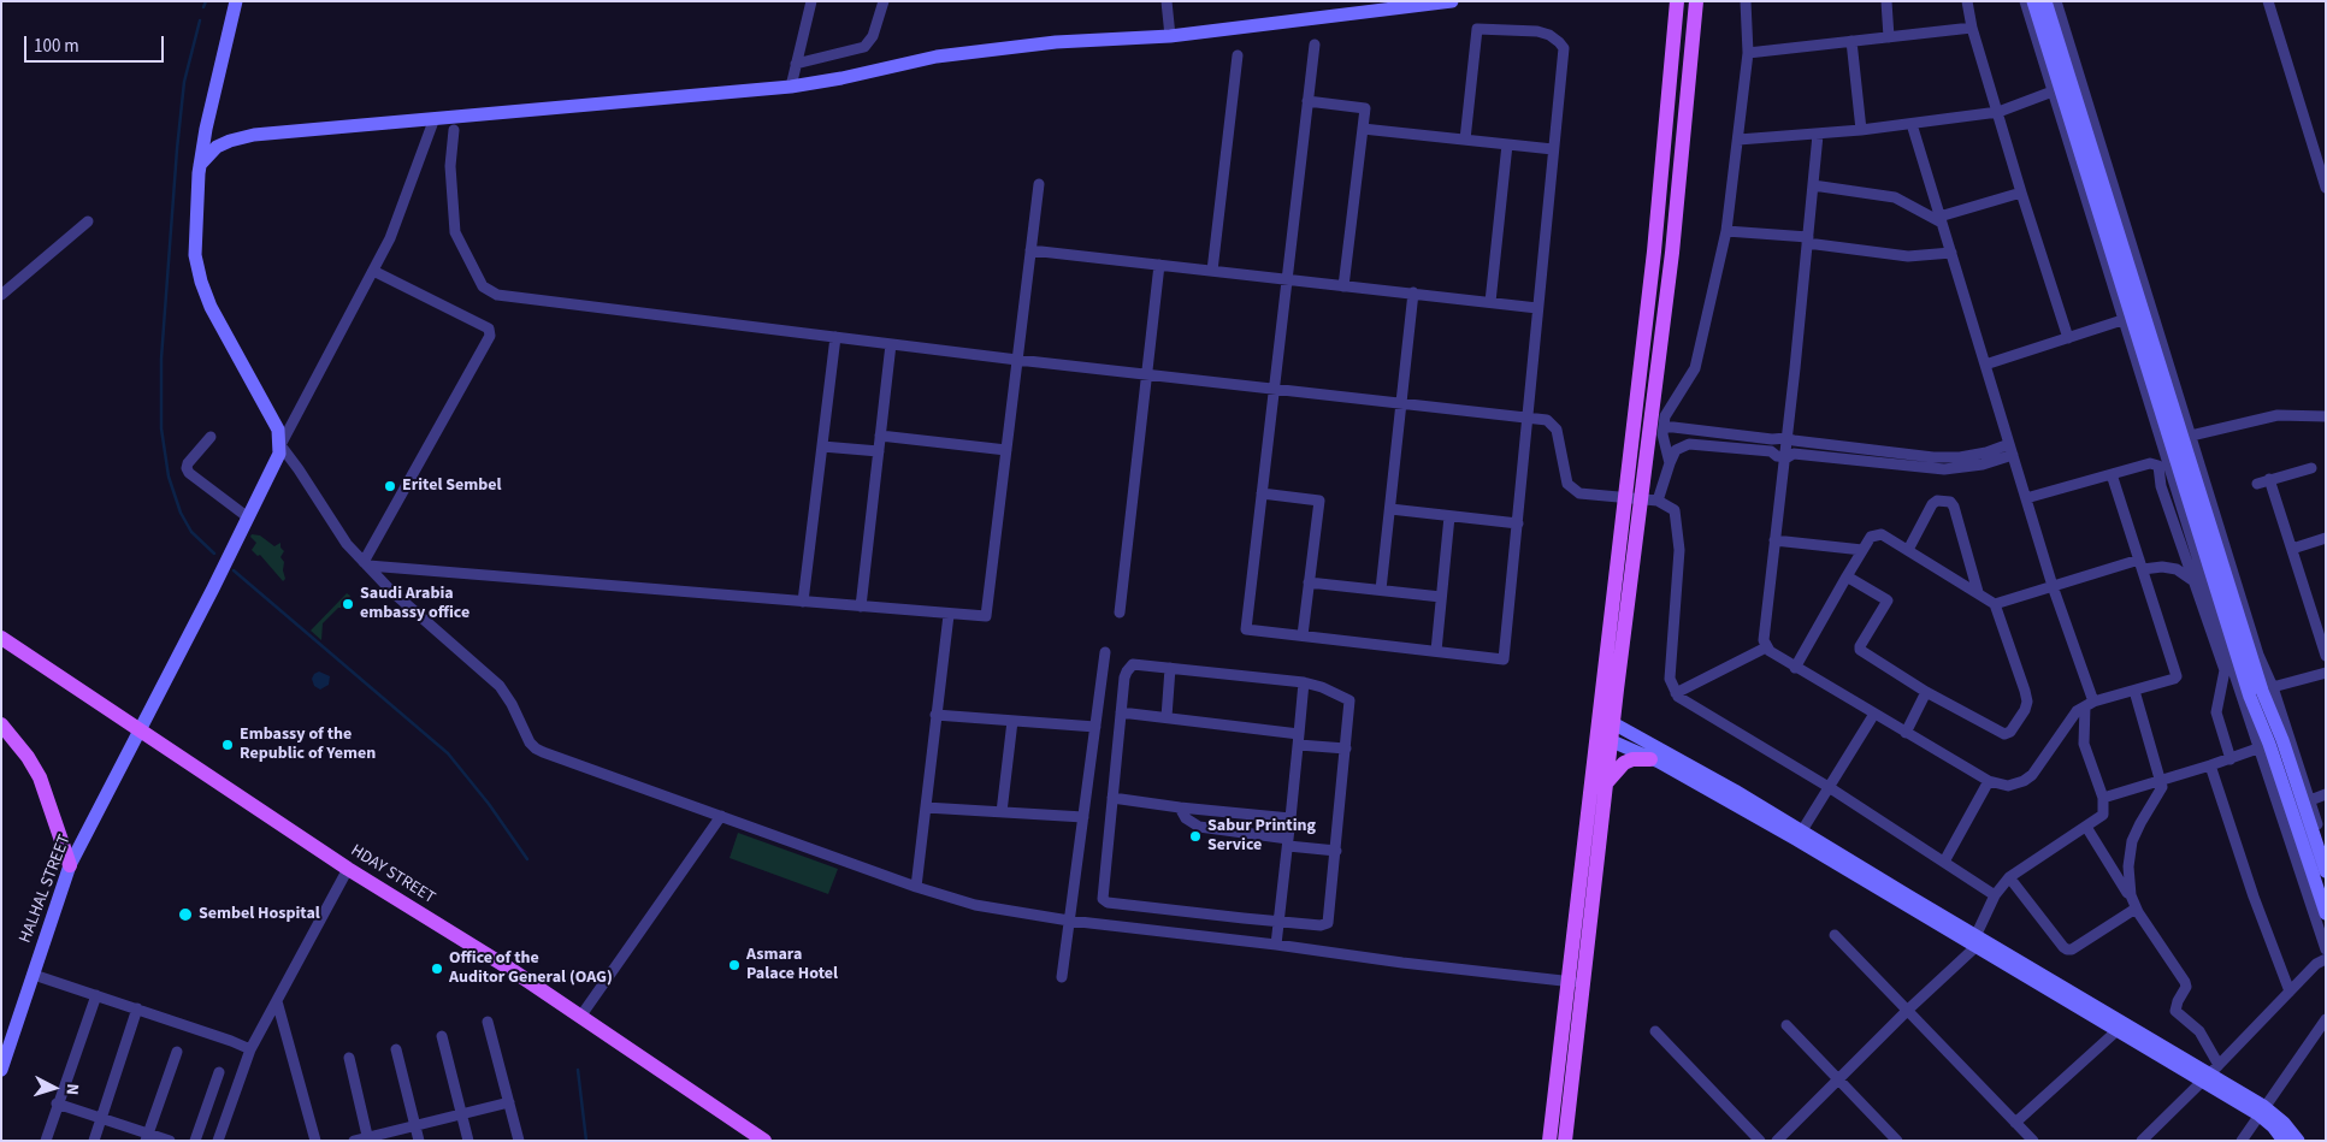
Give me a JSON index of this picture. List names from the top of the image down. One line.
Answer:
{"streets":{"main road":["HDAY STREET"],"street":["HALHAL STREET"]},"crossings":[["HDAY STREET","HALHAL STREET"]],"places":["Eritel Sembel","Saudi Arabia embassy office","Embassy of the Republic of Yemen","Sabur Printing Service","Sembel Hospital","Asmara Palace Hotel","Office of the Auditor General (OAG)"],"scale_bar":"100 m","north":"right"}
